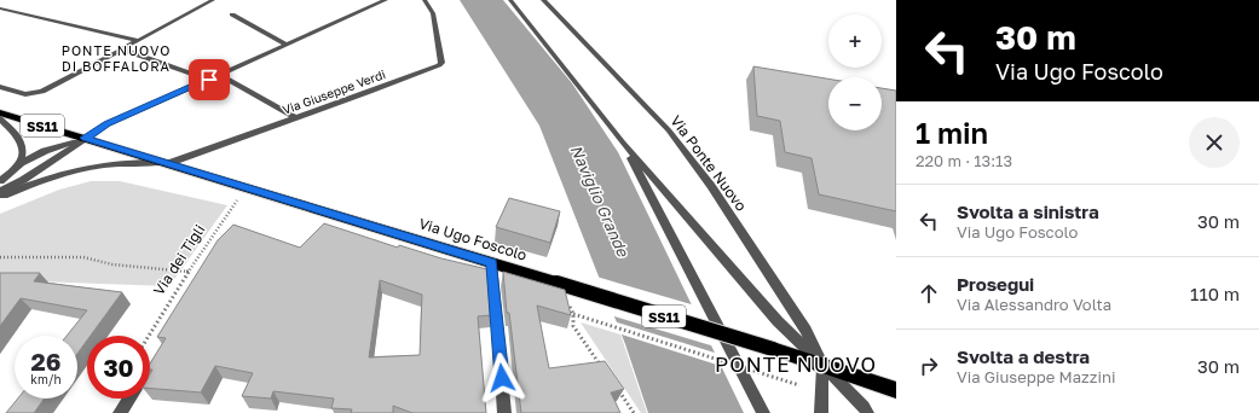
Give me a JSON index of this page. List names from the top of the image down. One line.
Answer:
{"streets":{"main road":["SS11","Via Ugo Foscolo"],"street":["Via Giuseppe Verdi","Via Ponte Nuovo"],"path":["Via dei Tigli"]},"crossings":[["Via Giuseppe Verdi","SS11"],["Via Giuseppe Verdi","Via Ugo Foscolo"],["SS11","Via Ugo Foscolo"],["Via Ponte Nuovo","Via Ugo Foscolo"],["Via Ugo Foscolo","Via dei Tigli"]],"districts":["PONTE NUOVO DI BOFFALORA","PONTE NUOVO"],"water":["Naviglio Grande"],"page":{"turn":["30 m","Via Ugo Foscolo"],"map_buttons":["+","−"],"heading":["1 min","220 m · 13:13"],"list":[{"name":"Svolta a sinistra","note":"Via Ugo Foscolo","value":"30 m"},{"name":"Prosegui","note":"Via Alessandro Volta","value":"110 m"},{"name":"Svolta a destra","note":"Via Giuseppe Mazzini","value":"30 m"}],"speed":"26 km/h","limit":"30"}}
